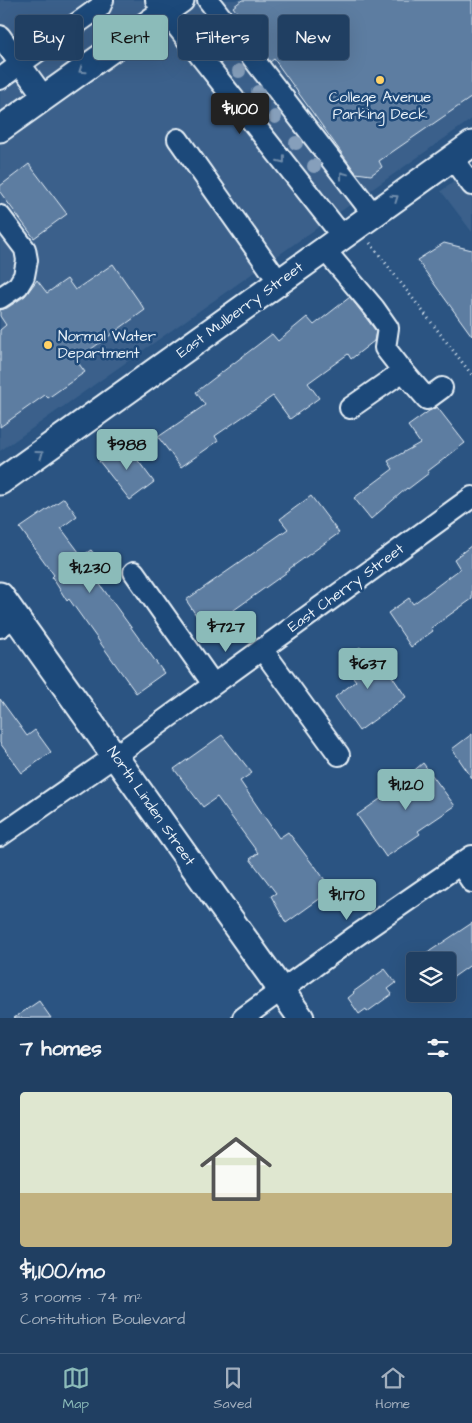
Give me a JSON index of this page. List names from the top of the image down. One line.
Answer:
{"streets":{"main road":["East Mulberry Street","North Linden Street"],"street":["East Cherry Street"]},"crossings":[["East Cherry Street","North Linden Street"]],"one_way":["East Mulberry Street"],"places":["College Avenue Parking Deck","Normal Water Department"],"page":{"chip":["Buy","Rent","Filters","New"],"price":["$1,100","$988","$1,230","$727","$637","$1,120","$1,170"],"heading":"7 homes","list":[{"name":"$1,100/mo","note":"3 rooms · 74 m² · Constitution Boulevard"}],"tabs":["Map","Saved","Home"]}}
